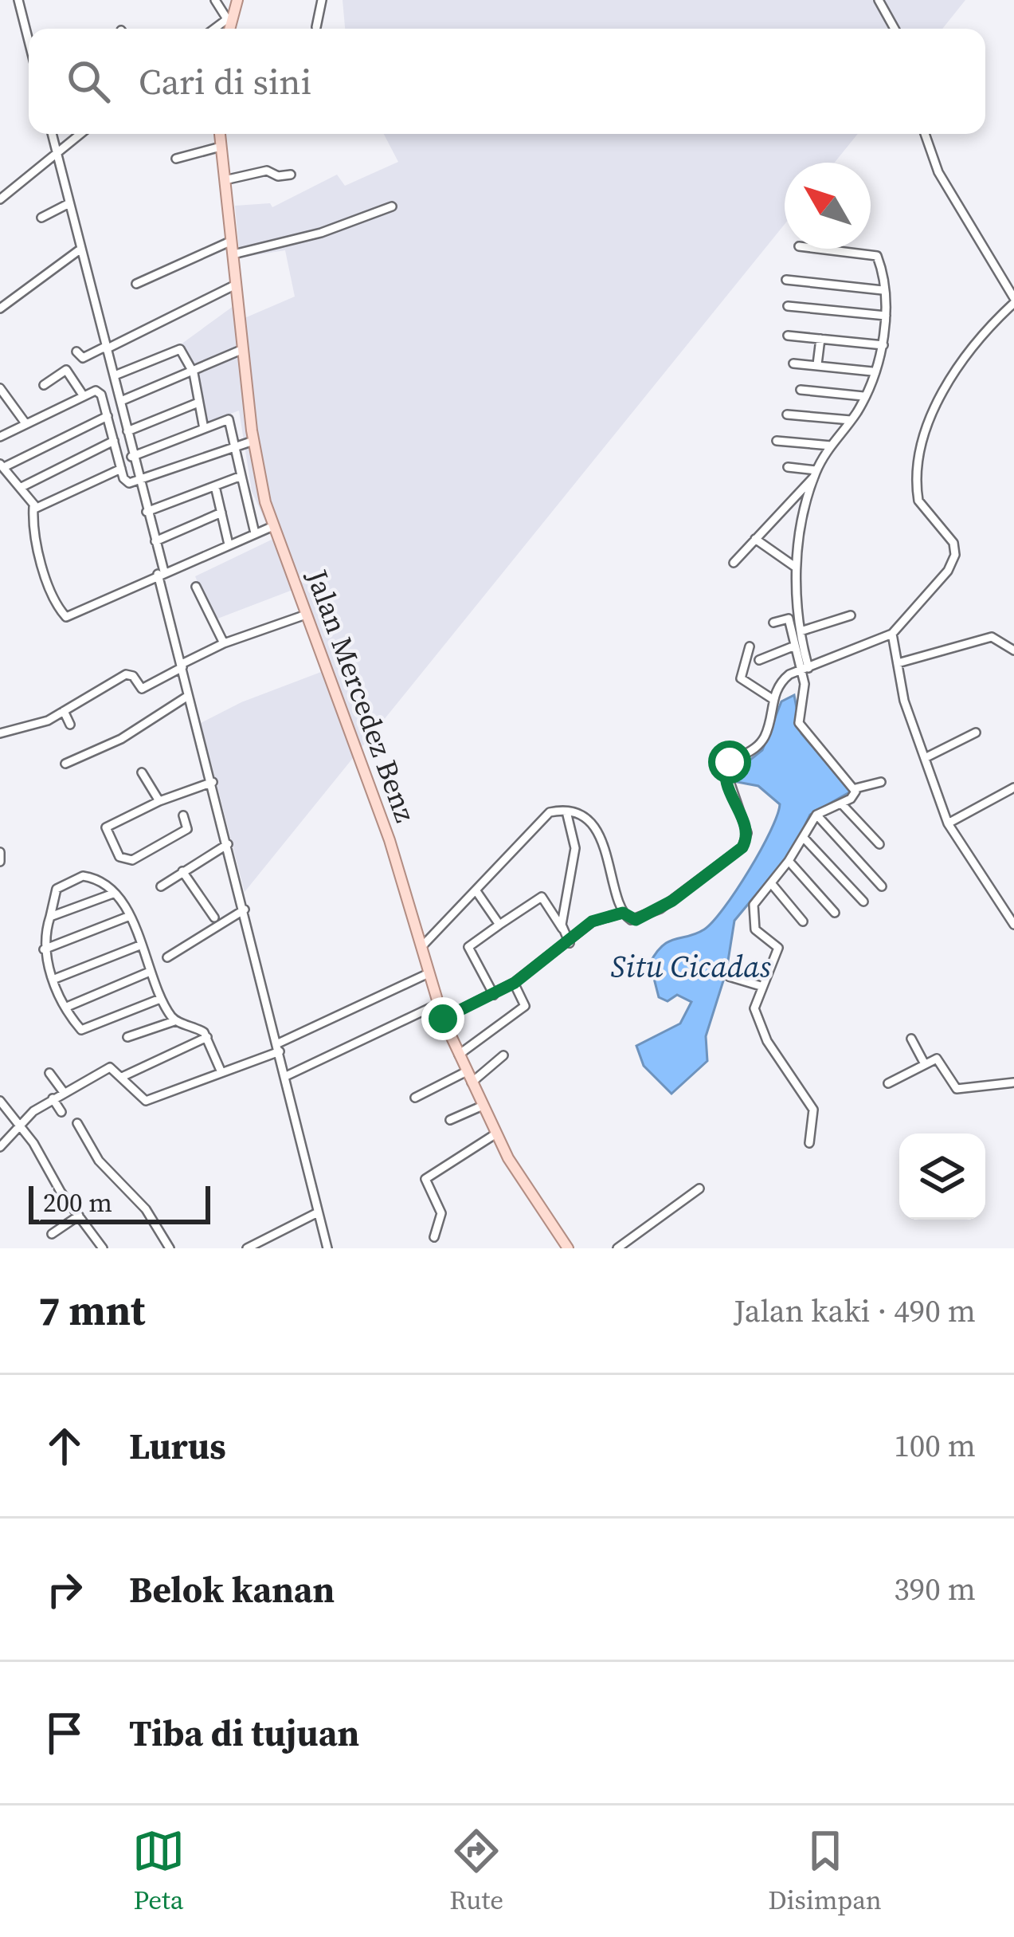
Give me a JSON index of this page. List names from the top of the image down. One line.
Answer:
{"streets":{"main road":["Jalan Mercedez Benz"]},"water":["Situ Cicadas"],"scale_bar":"200 m","north":"top left","page":{"search":"Cari di sini","scale":"200 m","heading":["7 mnt","Jalan kaki · 490 m"],"list":[["Lurus","100 m"],["Belok kanan","390 m"],"Tiba di tujuan"],"nav":["Peta","Rute","Disimpan"]}}
